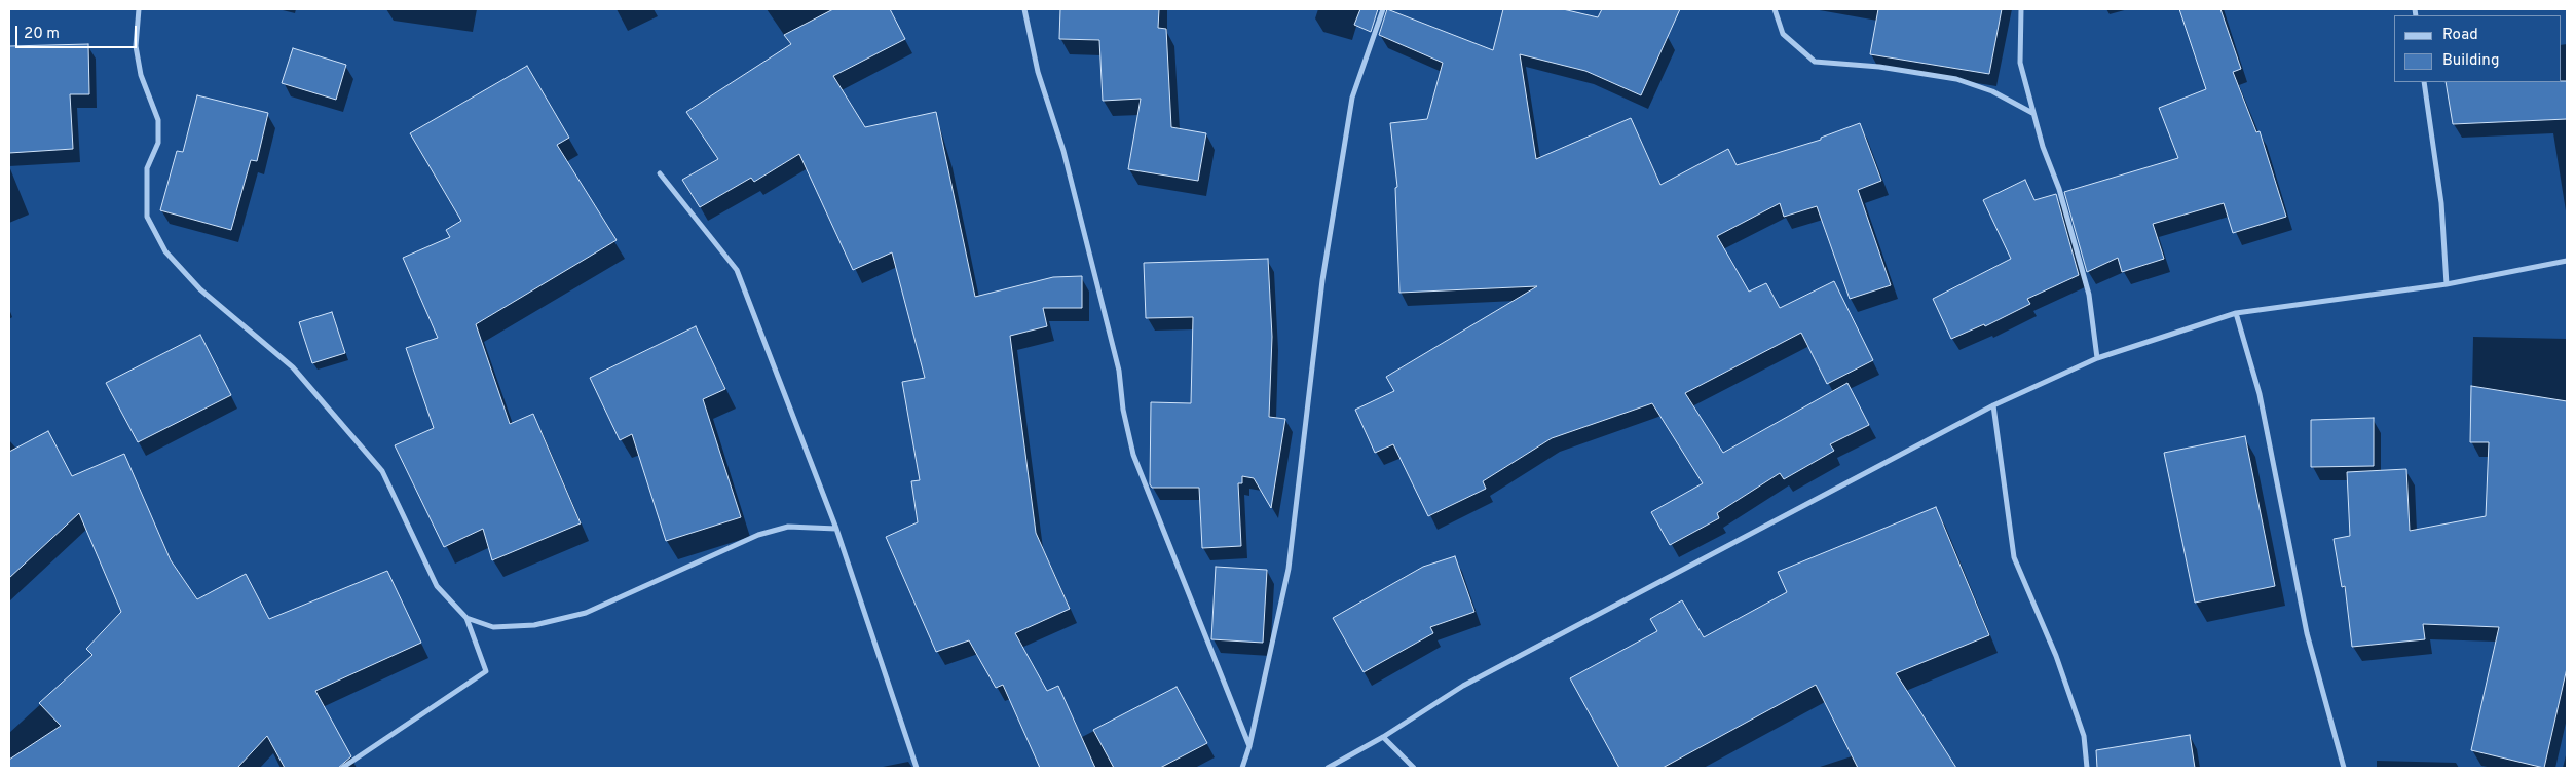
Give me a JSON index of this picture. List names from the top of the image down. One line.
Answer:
{"legend":["Road","Building"],"scale_bar":"20 m"}
